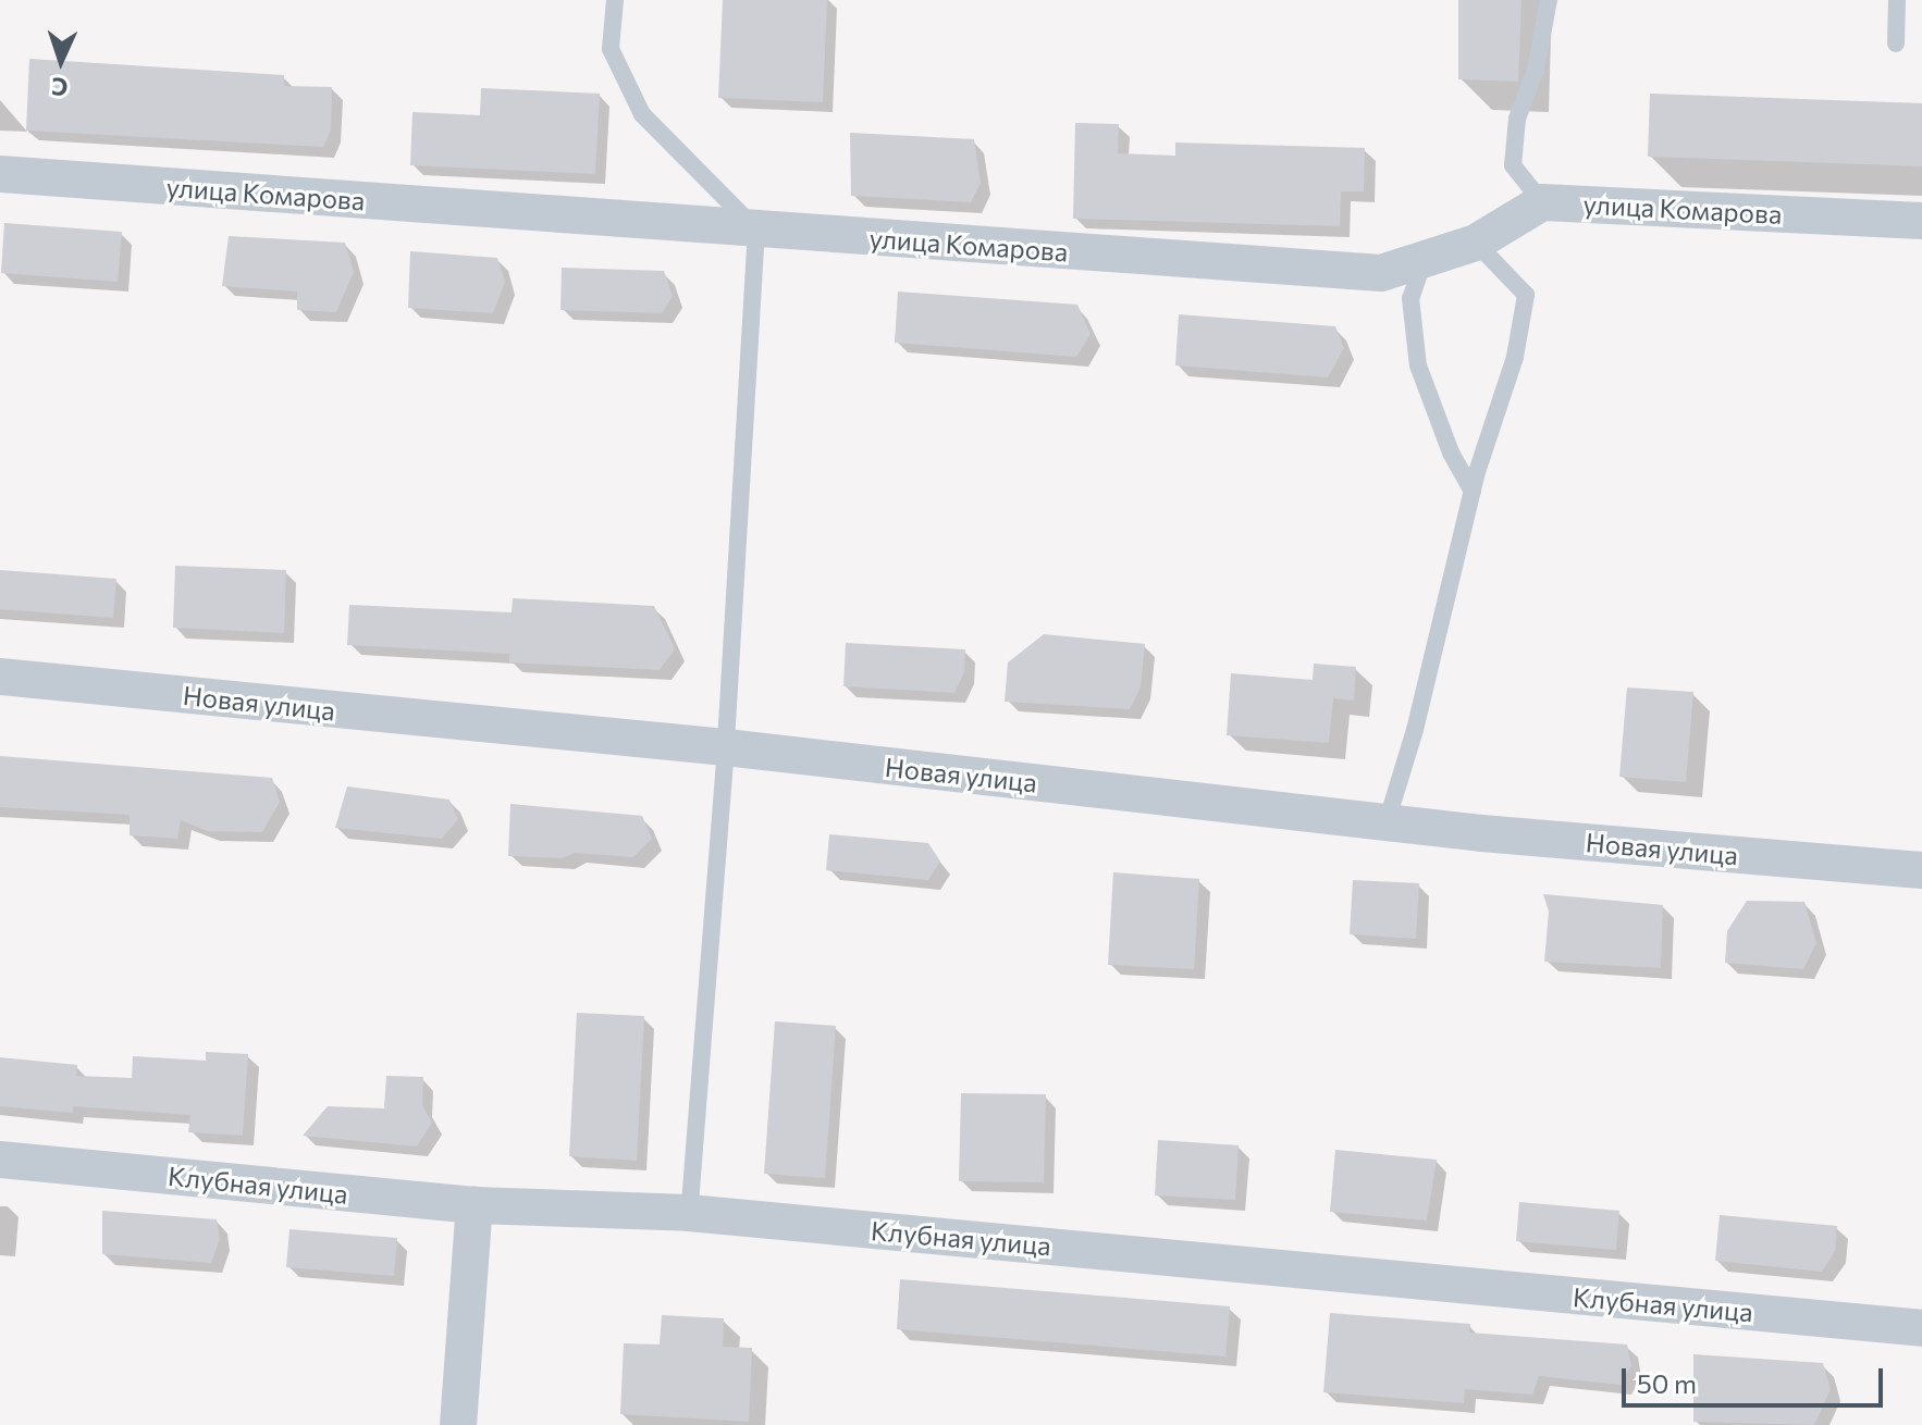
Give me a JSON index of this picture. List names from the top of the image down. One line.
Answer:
{"streets":{"street":["улица Комарова","Новая улица","Клубная улица"]},"scale_bar":"50 m","north":"bottom"}
